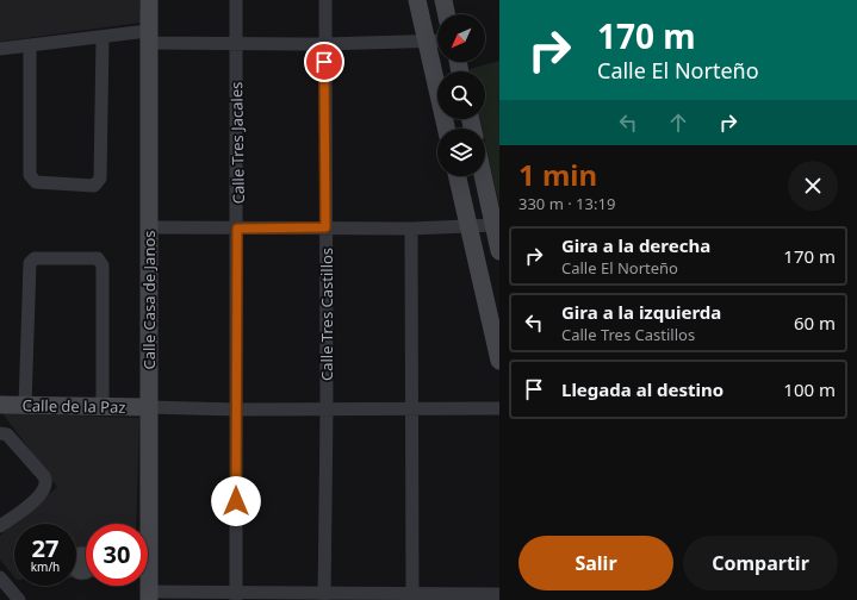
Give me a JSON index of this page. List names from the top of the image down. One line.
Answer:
{"streets":{"main road":["Calle Casa de Janos","Calle de la Paz"],"street":["Calle Tres Jacales","Calle Tres Castillos"]},"crossings":[["Calle Casa de Janos","Calle de la Paz"]],"north":"bottom left","page":{"turn":["170 m","Calle El Norteño"],"heading":["1 min","330 m · 13:19"],"list":[{"name":"Gira a la derecha","note":"Calle El Norteño","value":"170 m"},{"name":"Gira a la izquierda","note":"Calle Tres Castillos","value":"60 m"},{"name":"Llegada al destino","value":"100 m"}],"speed":"27 km/h","limit":"30","buttons":["Salir","Compartir"]}}
